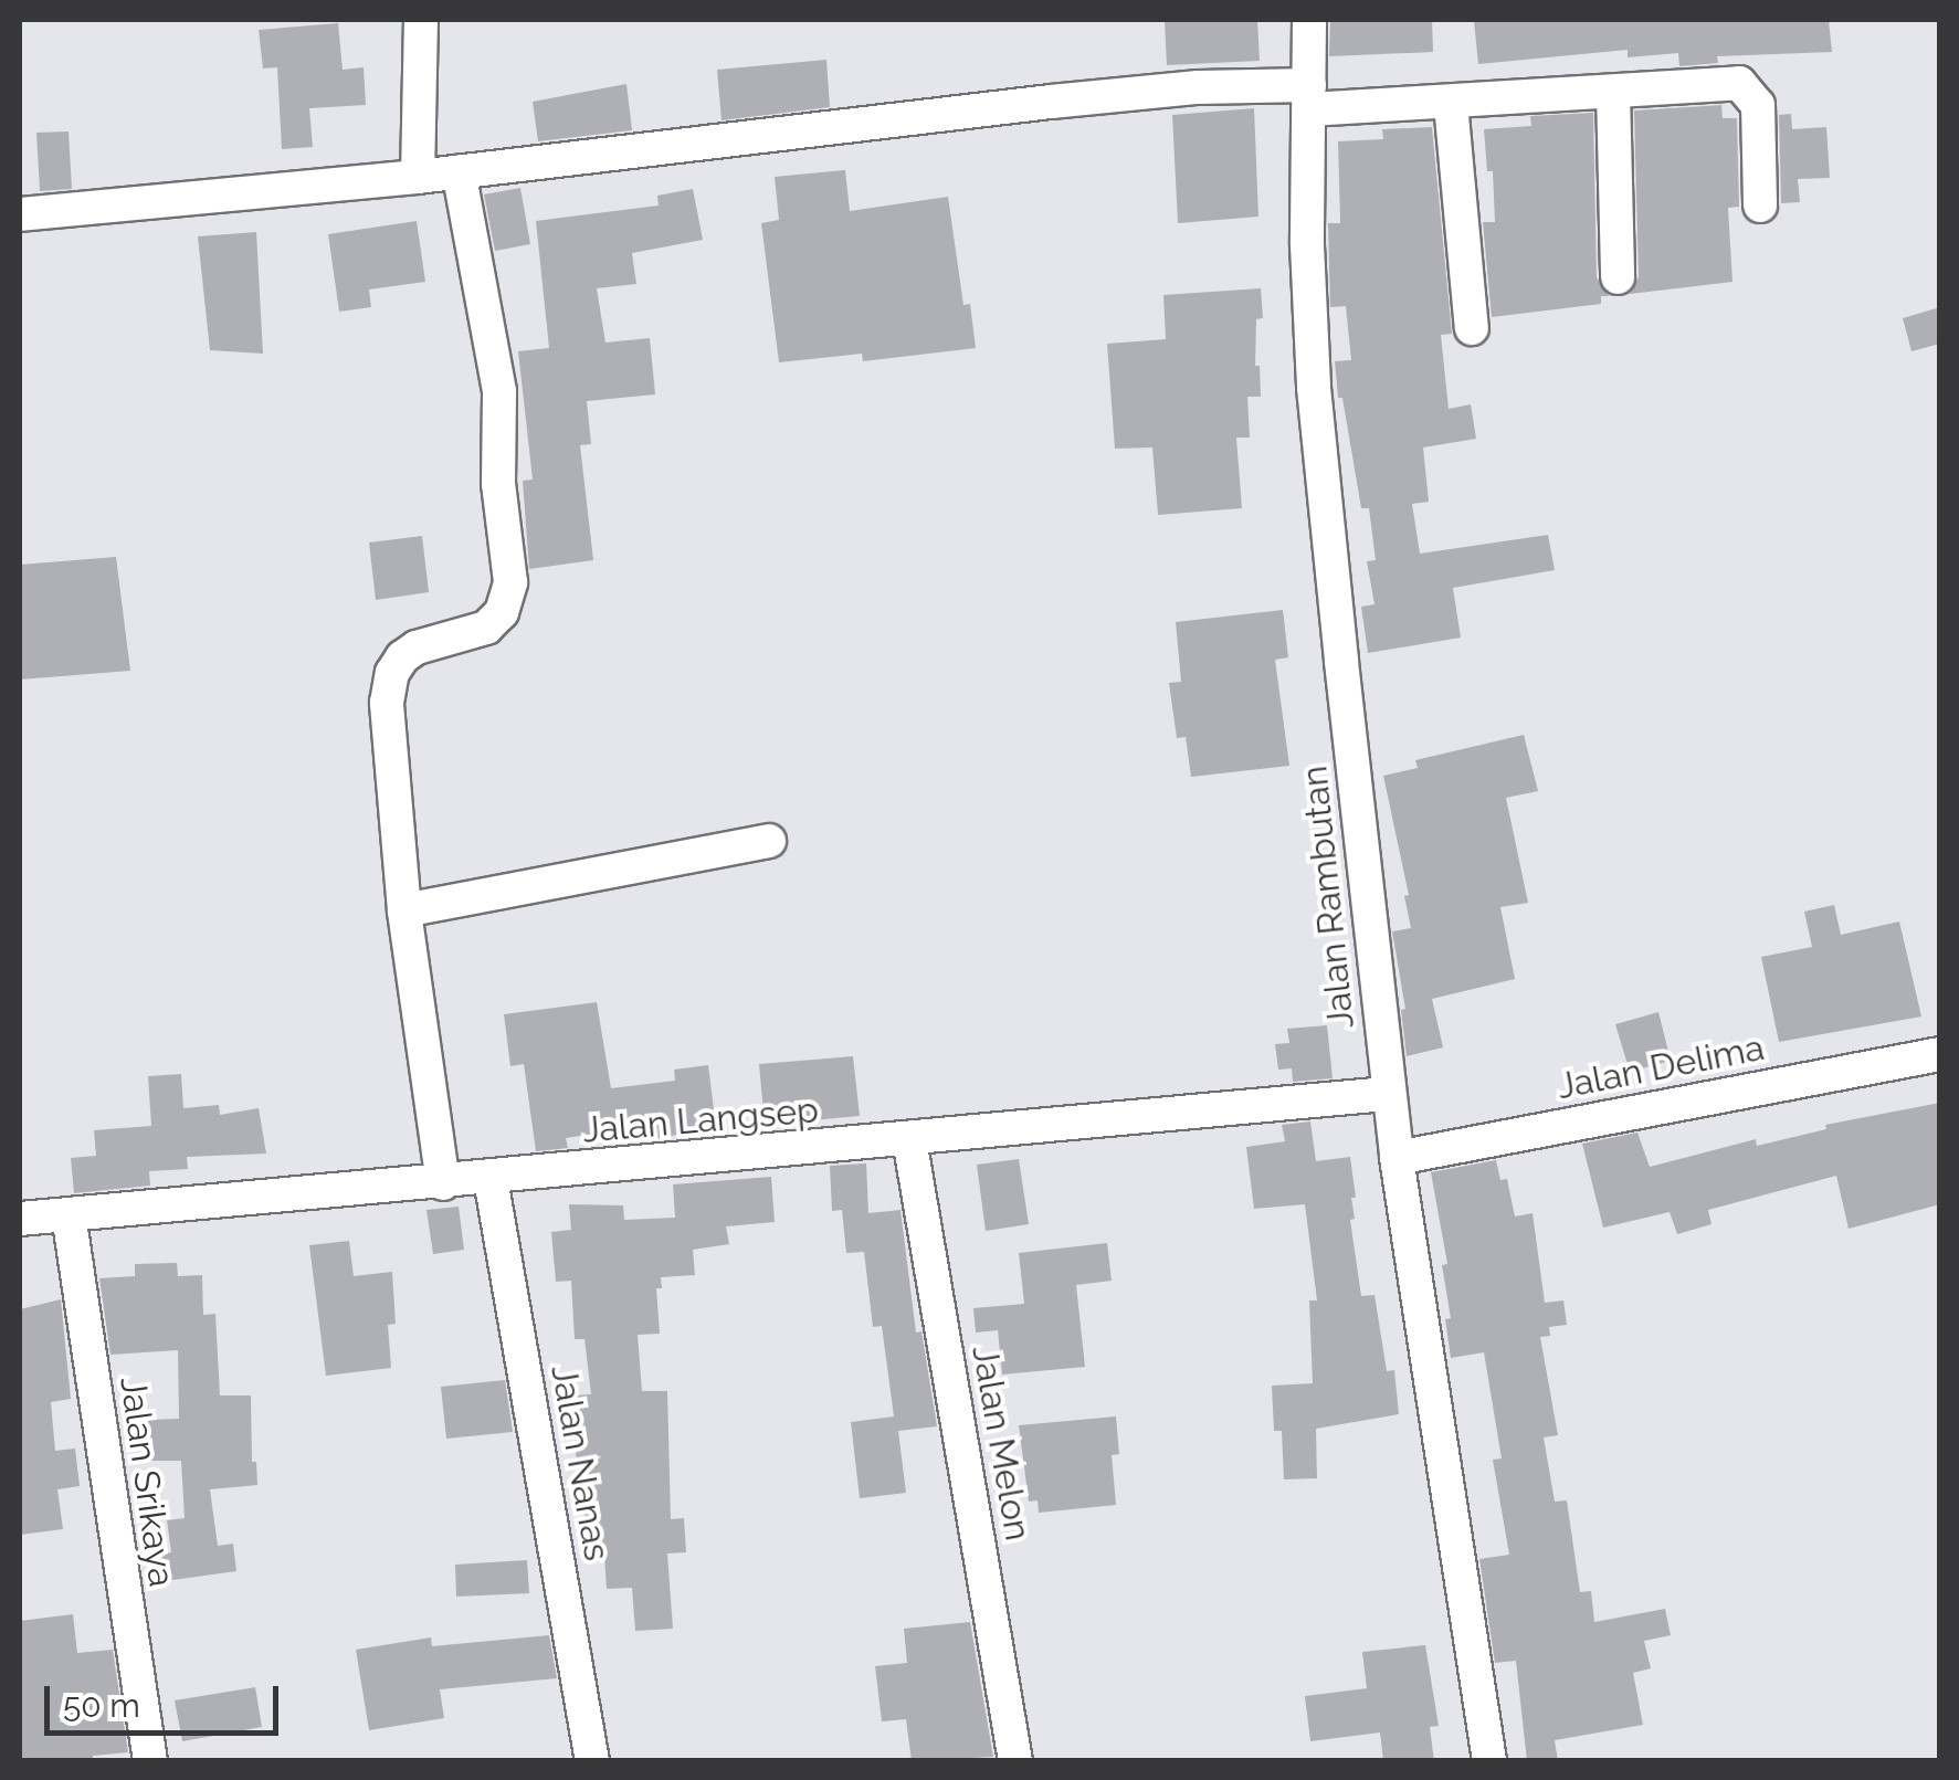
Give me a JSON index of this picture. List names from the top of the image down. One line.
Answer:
{"streets":{"street":["Jalan Rambutan","Jalan Delima","Jalan Langsep","Jalan Melon","Jalan Nanas","Jalan Srikaya"]},"crossings":[["Jalan Rambutan","Jalan Delima"],["Jalan Rambutan","Jalan Langsep"],["Jalan Langsep","Jalan Melon"],["Jalan Langsep","Jalan Nanas"],["Jalan Langsep","Jalan Srikaya"]],"scale_bar":"50 m"}
